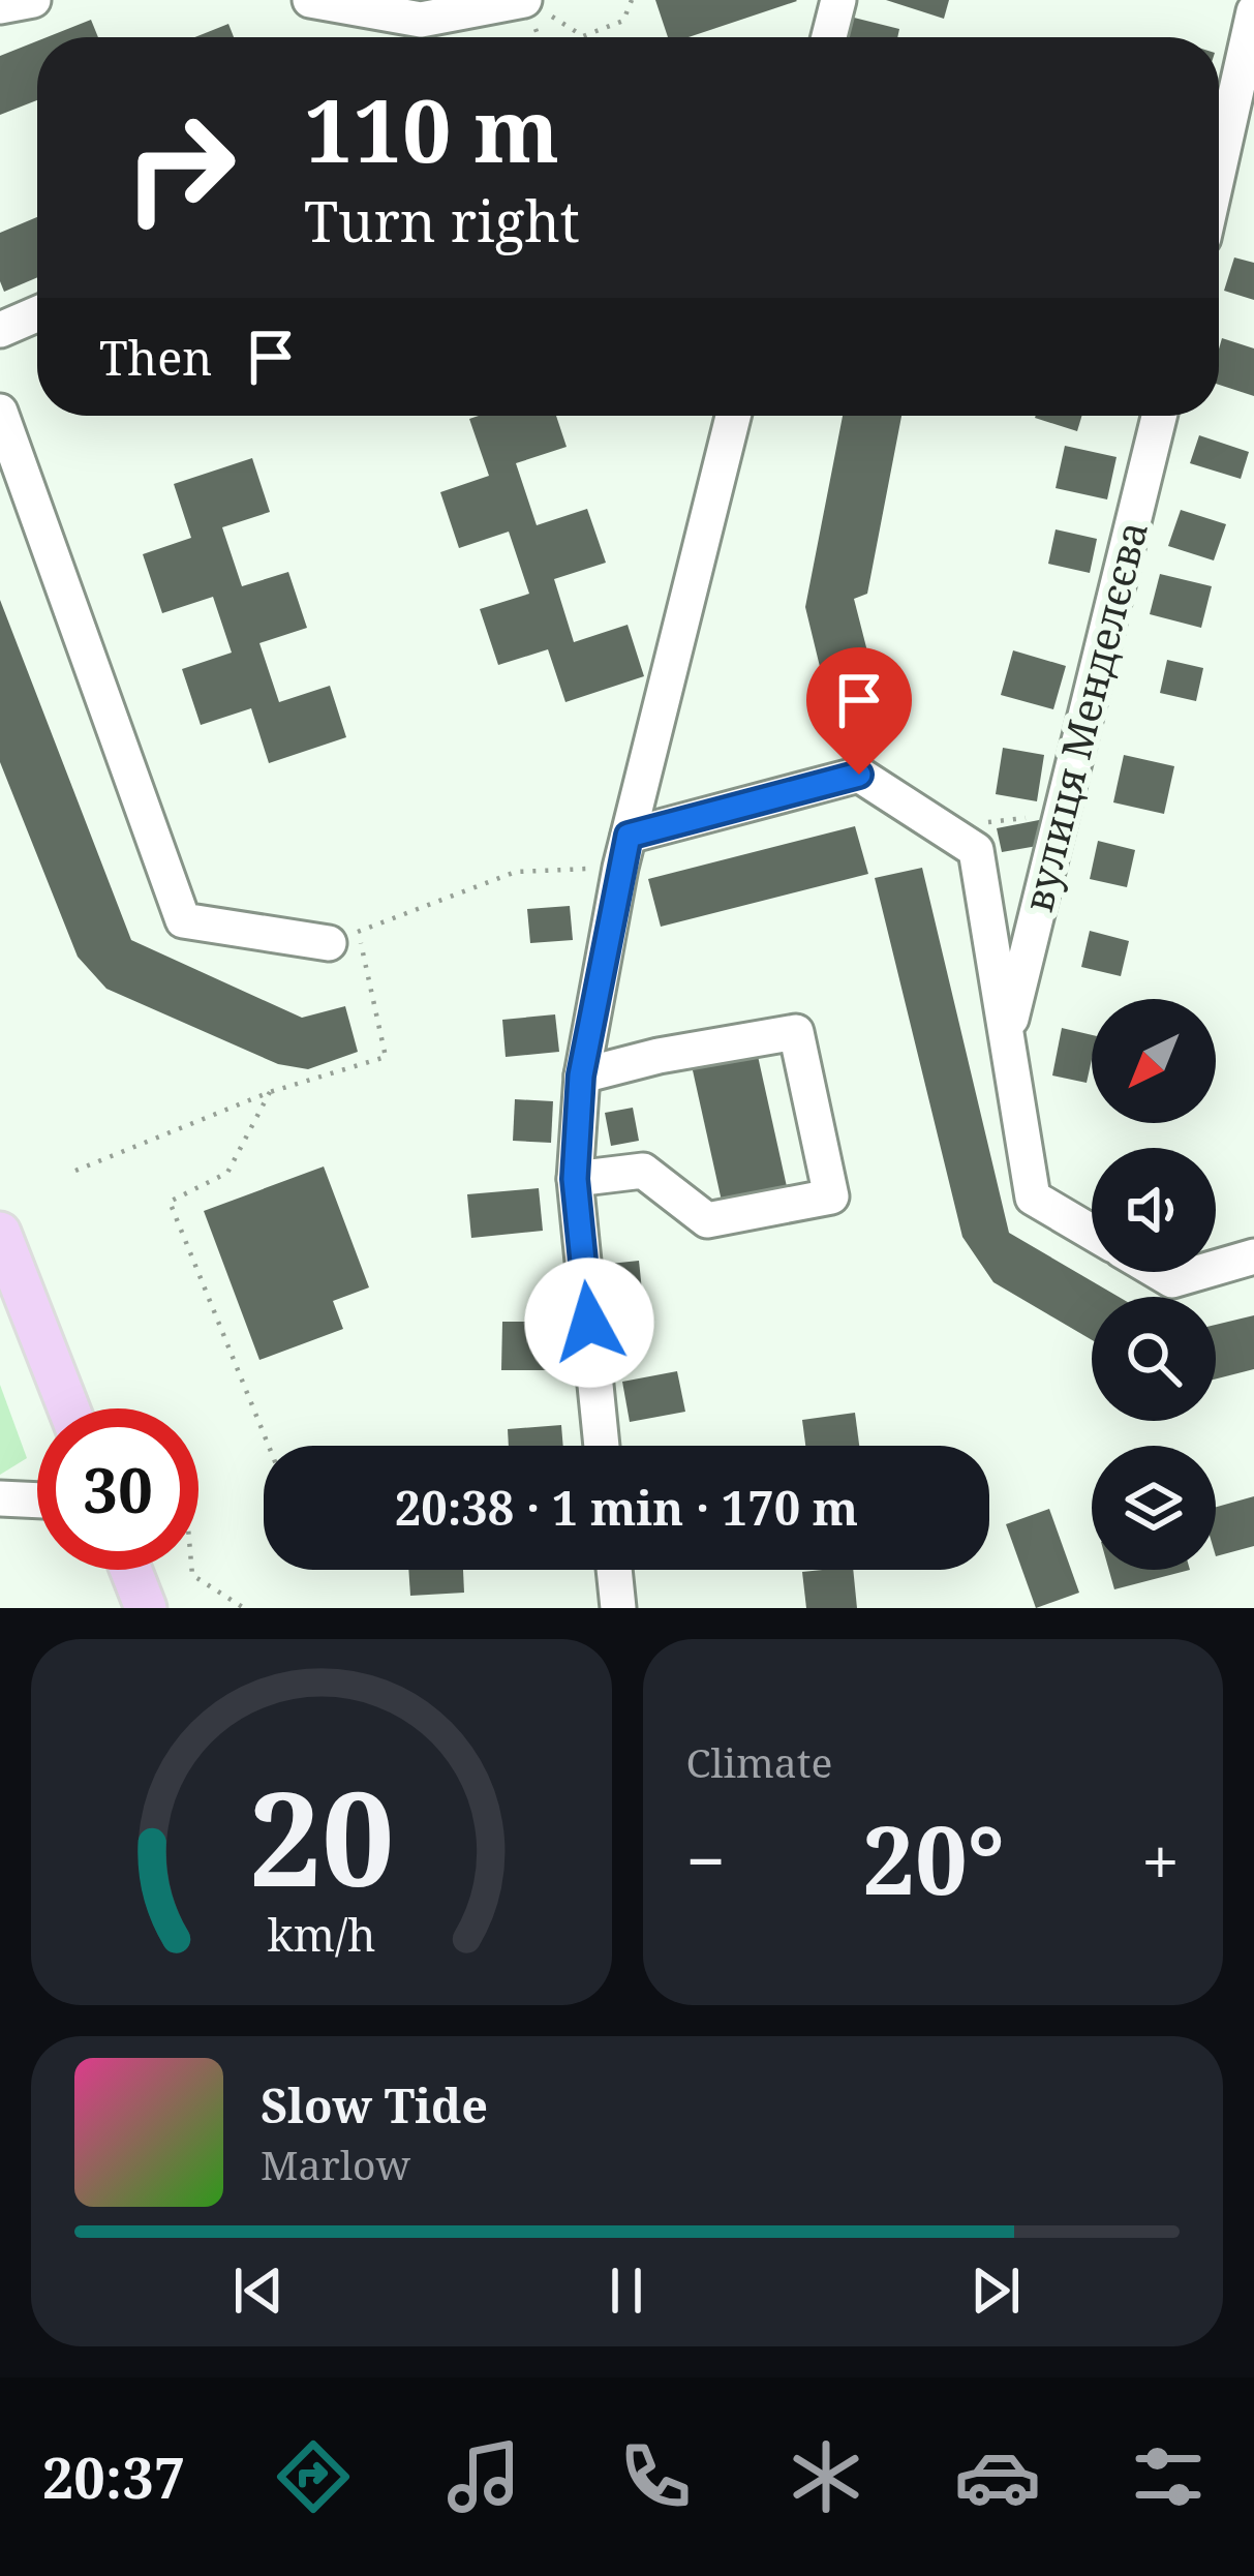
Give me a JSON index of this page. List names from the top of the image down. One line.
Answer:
{"streets":{"street":["вулиця Менделєєва"]},"north":"bottom left","page":{"turn":["110 m","Turn right"],"then":"Then","limit":"30","trip":"20:38 · 1 min · 170 m","tile":"Climate","heat":["−","20°","+"],"song":["Slow Tide","Marlow"],"tabs":"20:37","gauge":["20","km/h"]}}
